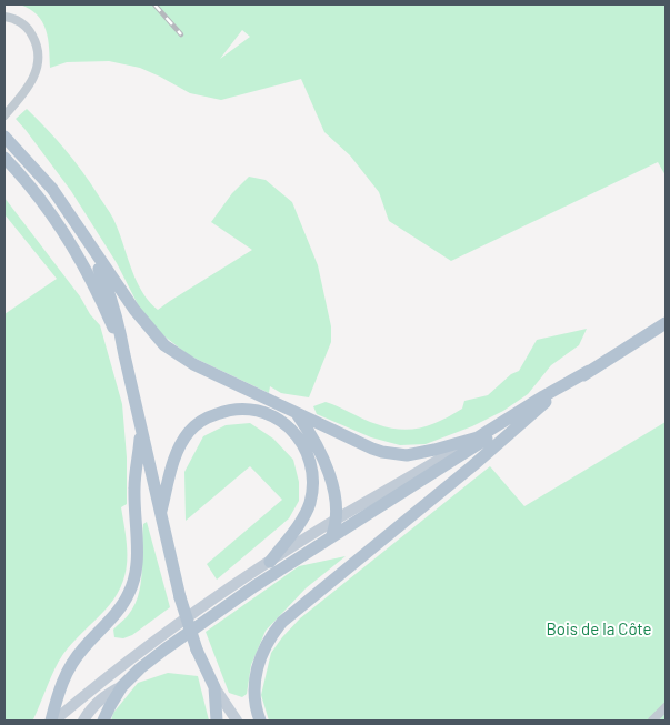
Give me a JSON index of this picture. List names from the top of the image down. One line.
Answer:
{"parks":["Bois de la Côte"]}
